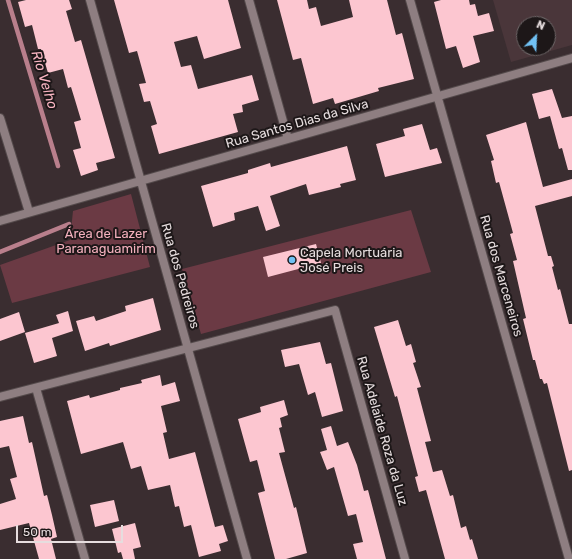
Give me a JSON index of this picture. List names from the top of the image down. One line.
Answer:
{"streets":{"street":["Rua Santos Dias da Silva","Rua dos Pedreiros","Rua dos Marceneiros","Rua Adelaide Roza da Luz"]},"crossings":[["Rua Santos Dias da Silva","Rua dos Pedreiros"],["Rua Santos Dias da Silva","Rua dos Marceneiros"],["Rua dos Pedreiros","Rua Adelaide Roza da Luz"]],"water":["Rio Velho"],"parks":["Área de Lazer Paranaguamirim"],"places":["Capela Mortuária José Preis"],"scale_bar":"50 m","north":"top right"}
